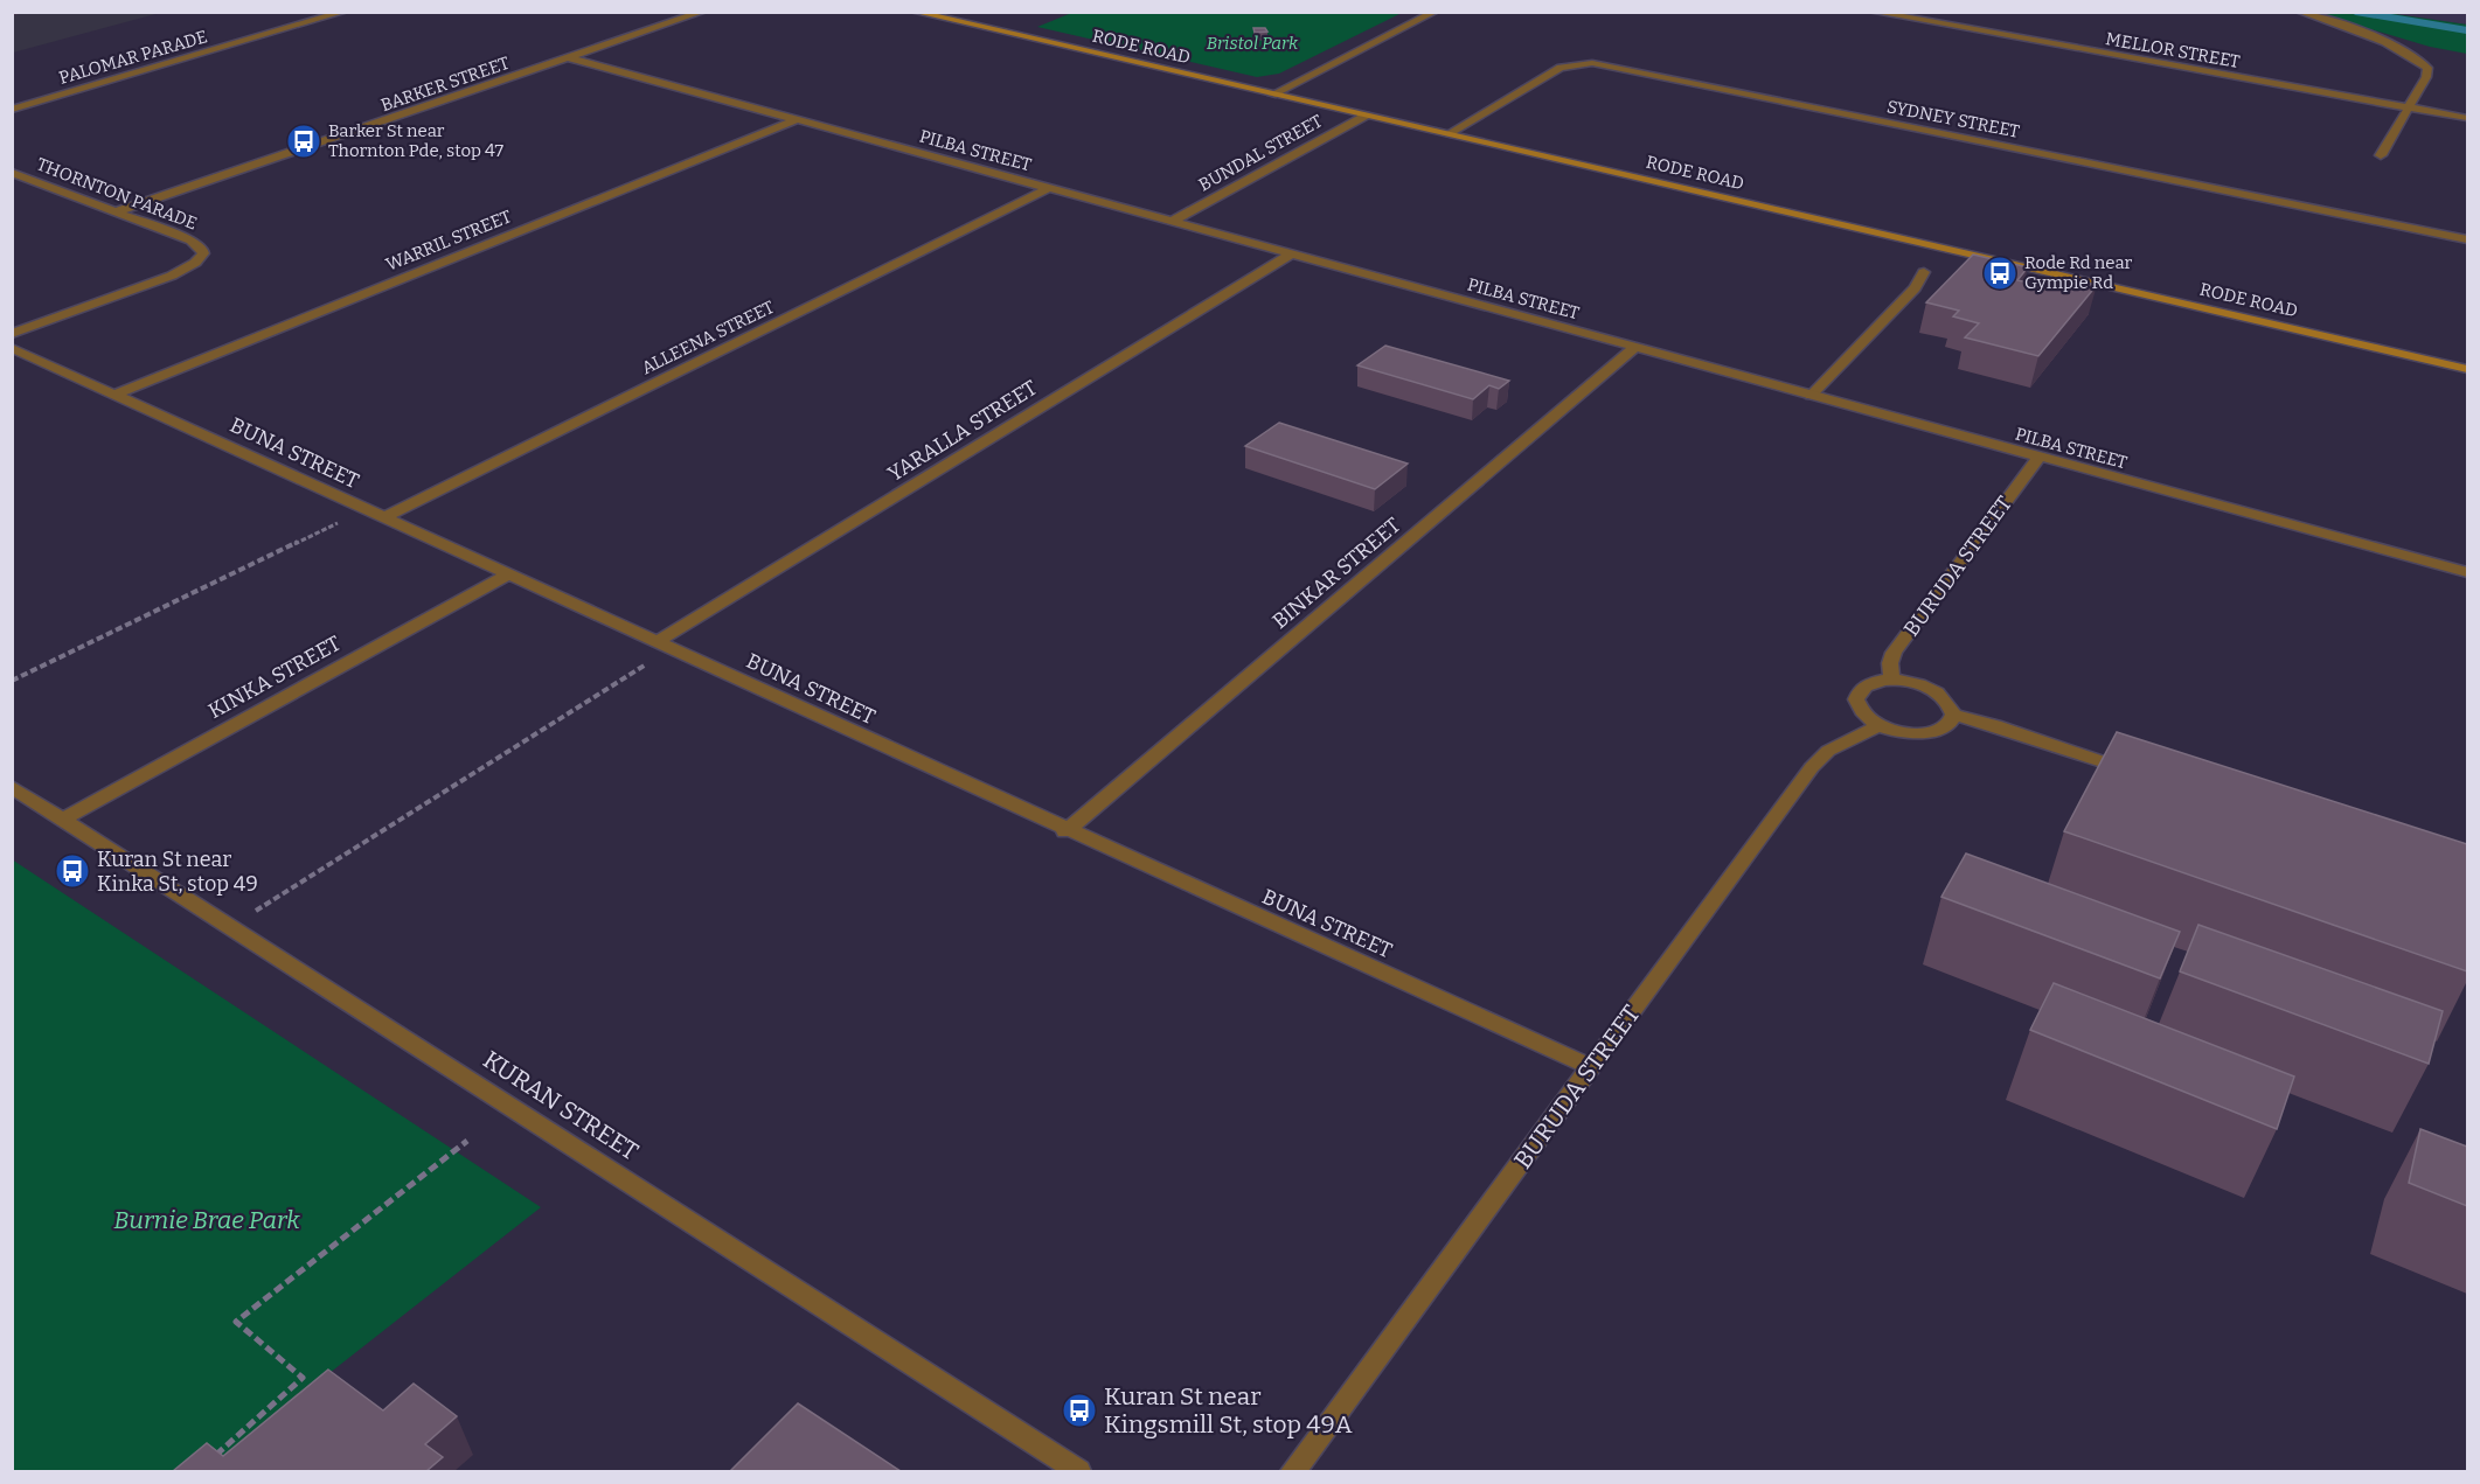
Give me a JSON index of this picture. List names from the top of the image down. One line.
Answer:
{"streets":{"main road":["RODE ROAD"],"street":["MELLOR STREET","PALOMAR PARADE","BARKER STREET","SYDNEY STREET","PILBA STREET","BUNDAL STREET","THORNTON PARADE","WARRIL STREET","ALLEENA STREET","YARALLA STREET","BUNA STREET","BURUDA STREET","BINKAR STREET","KINKA STREET","KURAN STREET"]},"crossings":[["RODE ROAD","SYDNEY STREET"],["RODE ROAD","BUNDAL STREET"],["BARKER STREET","PILBA STREET"],["BARKER STREET","THORNTON PARADE"],["PILBA STREET","BUNDAL STREET"],["PILBA STREET","WARRIL STREET"],["PILBA STREET","ALLEENA STREET"],["PILBA STREET","YARALLA STREET"],["PILBA STREET","BURUDA STREET"],["PILBA STREET","BINKAR STREET"],["WARRIL STREET","BUNA STREET"],["ALLEENA STREET","BUNA STREET"],["YARALLA STREET","BUNA STREET"],["BUNA STREET","BURUDA STREET"],["BUNA STREET","BINKAR STREET"],["BUNA STREET","KINKA STREET"],["KINKA STREET","KURAN STREET"]],"parks":["Bristol Park","Burnie Brae Park"],"places":{"bus stop":["Barker St near Thornton Pde, stop 47","Rode Rd near Gympie Rd","Kuran St near Kinka St, stop 49","Kuran St near Kingsmill St, stop 49A"]}}
